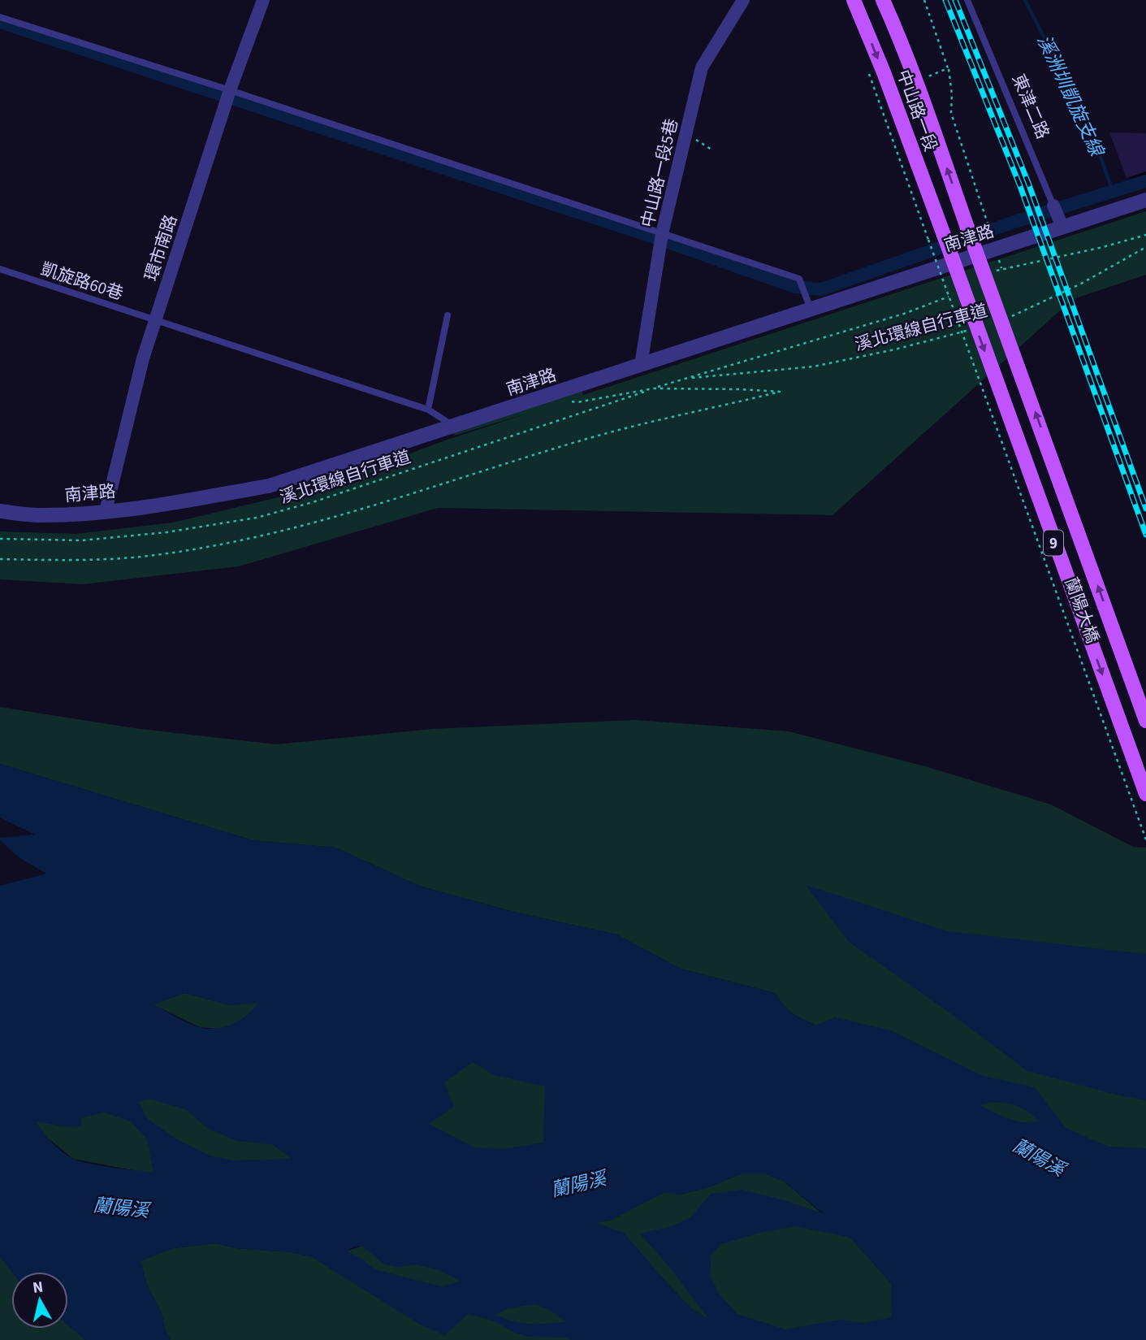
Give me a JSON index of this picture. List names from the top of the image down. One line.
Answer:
{"streets":{"main road":["中山路一段","9","蘭陽大橋"],"street":["中山路一段5巷","南津路","環市南路"],"lane":["東津二路","凱旋路60巷"],"path":["溪北環線自行車道"]},"crossings":[["東津二路","南津路"],["中山路一段","蘭陽大橋"],["中山路一段5巷","南津路"],["南津路","環市南路"],["南津路","凱旋路60巷"],["環市南路","凱旋路60巷"],["溪北環線自行車道","蘭陽大橋"]],"water":["溪洲圳凱旋支線","蘭陽溪"],"north":"top"}
